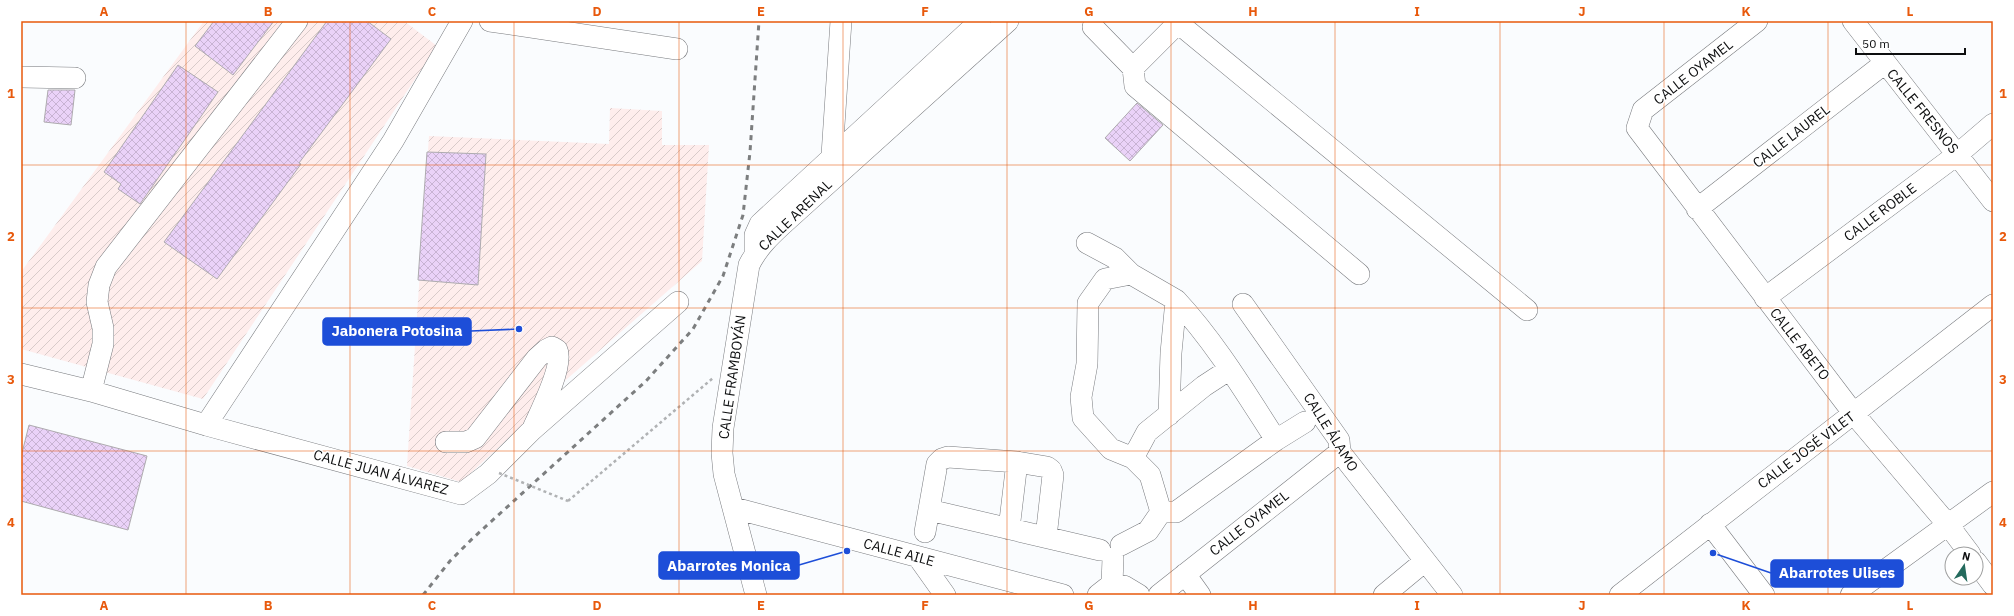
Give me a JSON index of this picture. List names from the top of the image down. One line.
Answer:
{"streets":{"street":["CALLE OYAMEL","CALLE FRESNOS","CALLE LAUREL","CALLE ROBLE","CALLE ARENAL","CALLE ABETO","CALLE FRAMBOYÁN","CALLE ÁLAMO","CALLE JOSÉ VILET","CALLE JUAN ÁLVAREZ","CALLE AILE"]},"crossings":[["CALLE OYAMEL","CALLE ABETO"],["CALLE OYAMEL","CALLE ÁLAMO"],["CALLE FRESNOS","CALLE LAUREL"],["CALLE FRESNOS","CALLE ROBLE"],["CALLE LAUREL","CALLE ABETO"],["CALLE ROBLE","CALLE ABETO"],["CALLE ARENAL","CALLE FRAMBOYÁN"],["CALLE ABETO","CALLE JOSÉ VILET"],["CALLE FRAMBOYÁN","CALLE AILE"]],"places":["Jabonera Potosina","Abarrotes Monica","Abarrotes Ulises"],"scale_bar":"50 m","north":"top","grid":{"columns":["A","B","C","D","E","F","G","H","I","J","K","L"],"rows":["1","2","3","4"]}}
